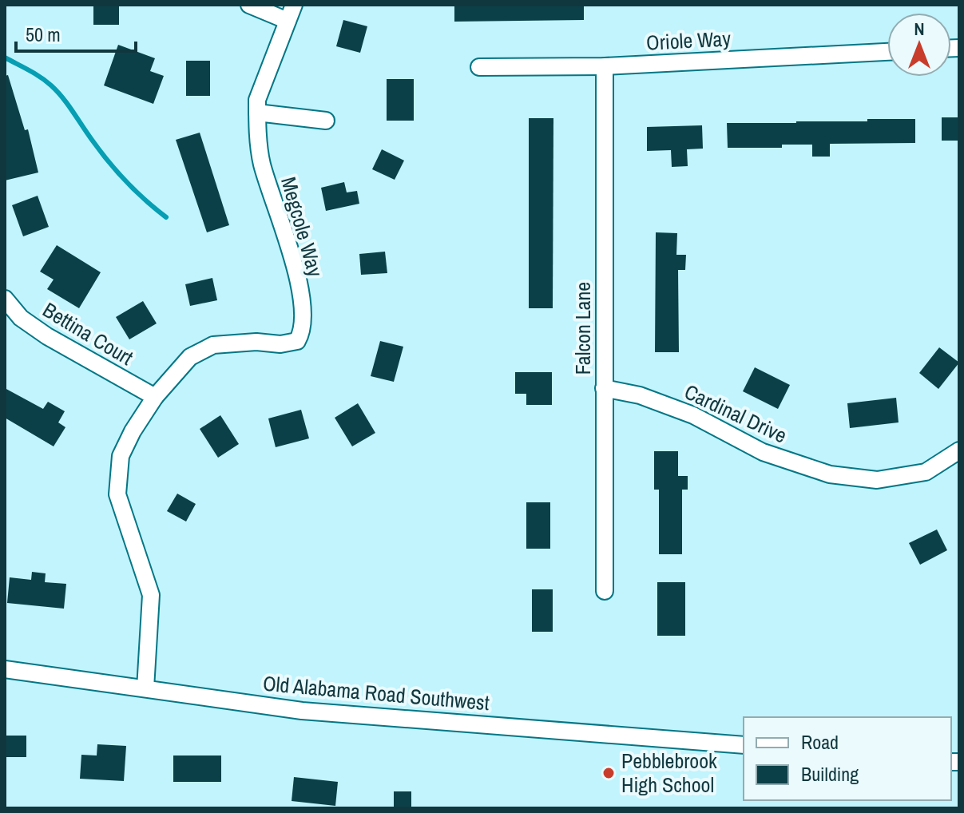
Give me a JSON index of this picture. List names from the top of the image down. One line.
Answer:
{"streets":{"street":["Oriole Way","Megcole Way","Falcon Lane","Bettina Court","Cardinal Drive","Old Alabama Road Southwest"]},"crossings":[["Oriole Way","Falcon Lane"],["Megcole Way","Bettina Court"],["Megcole Way","Old Alabama Road Southwest"],["Falcon Lane","Cardinal Drive"]],"places":["Pebblebrook High School"],"legend":["Road","Building"],"scale_bar":"50 m","north":"top"}
